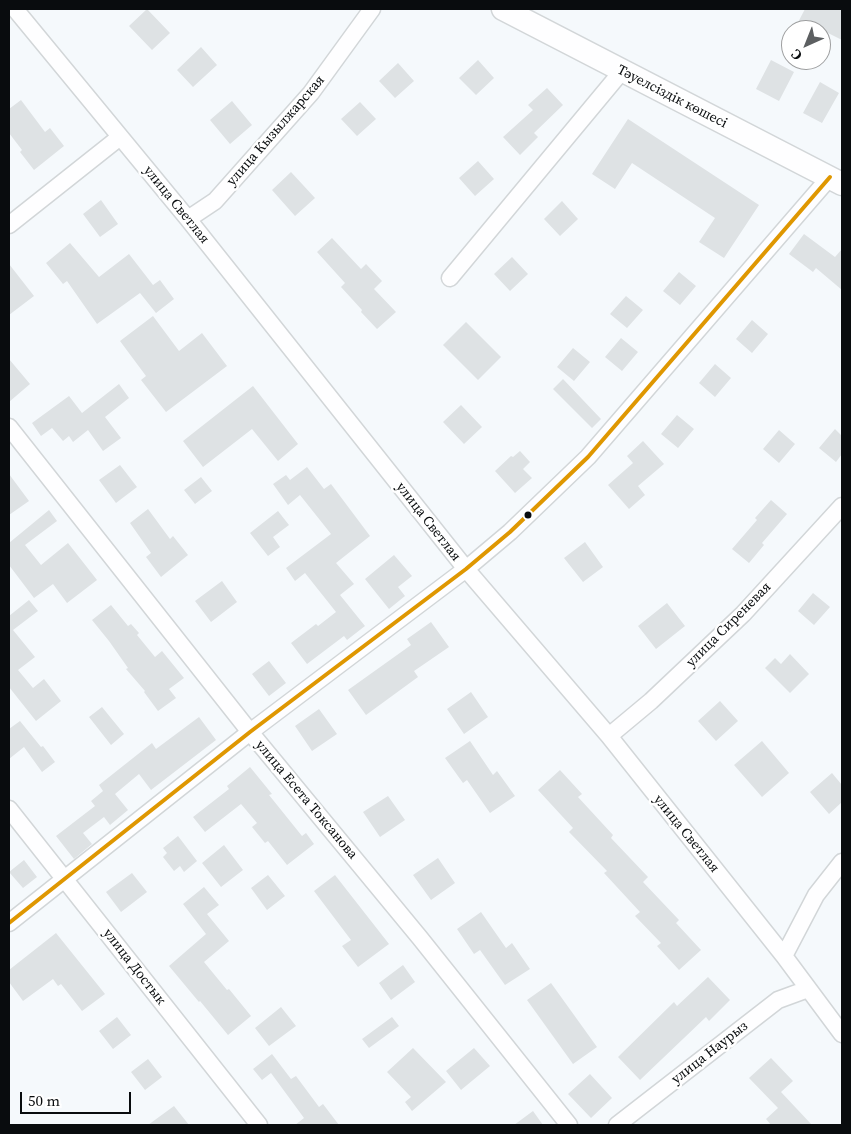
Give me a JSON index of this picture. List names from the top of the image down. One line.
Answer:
{"streets":{"main road":["Тәуелсіздік көшесі"],"street":["улица Кызылжарская","улица Светлая","улица Сиреневая","улица Есета Токсанова","улица Достык","улица Наурыз"]},"crossings":[["улица Кызылжарская","улица Светлая"],["улица Светлая","улица Сиреневая"],["улица Светлая","улица Наурыз"]],"scale_bar":"50 m","north":"bottom left"}
